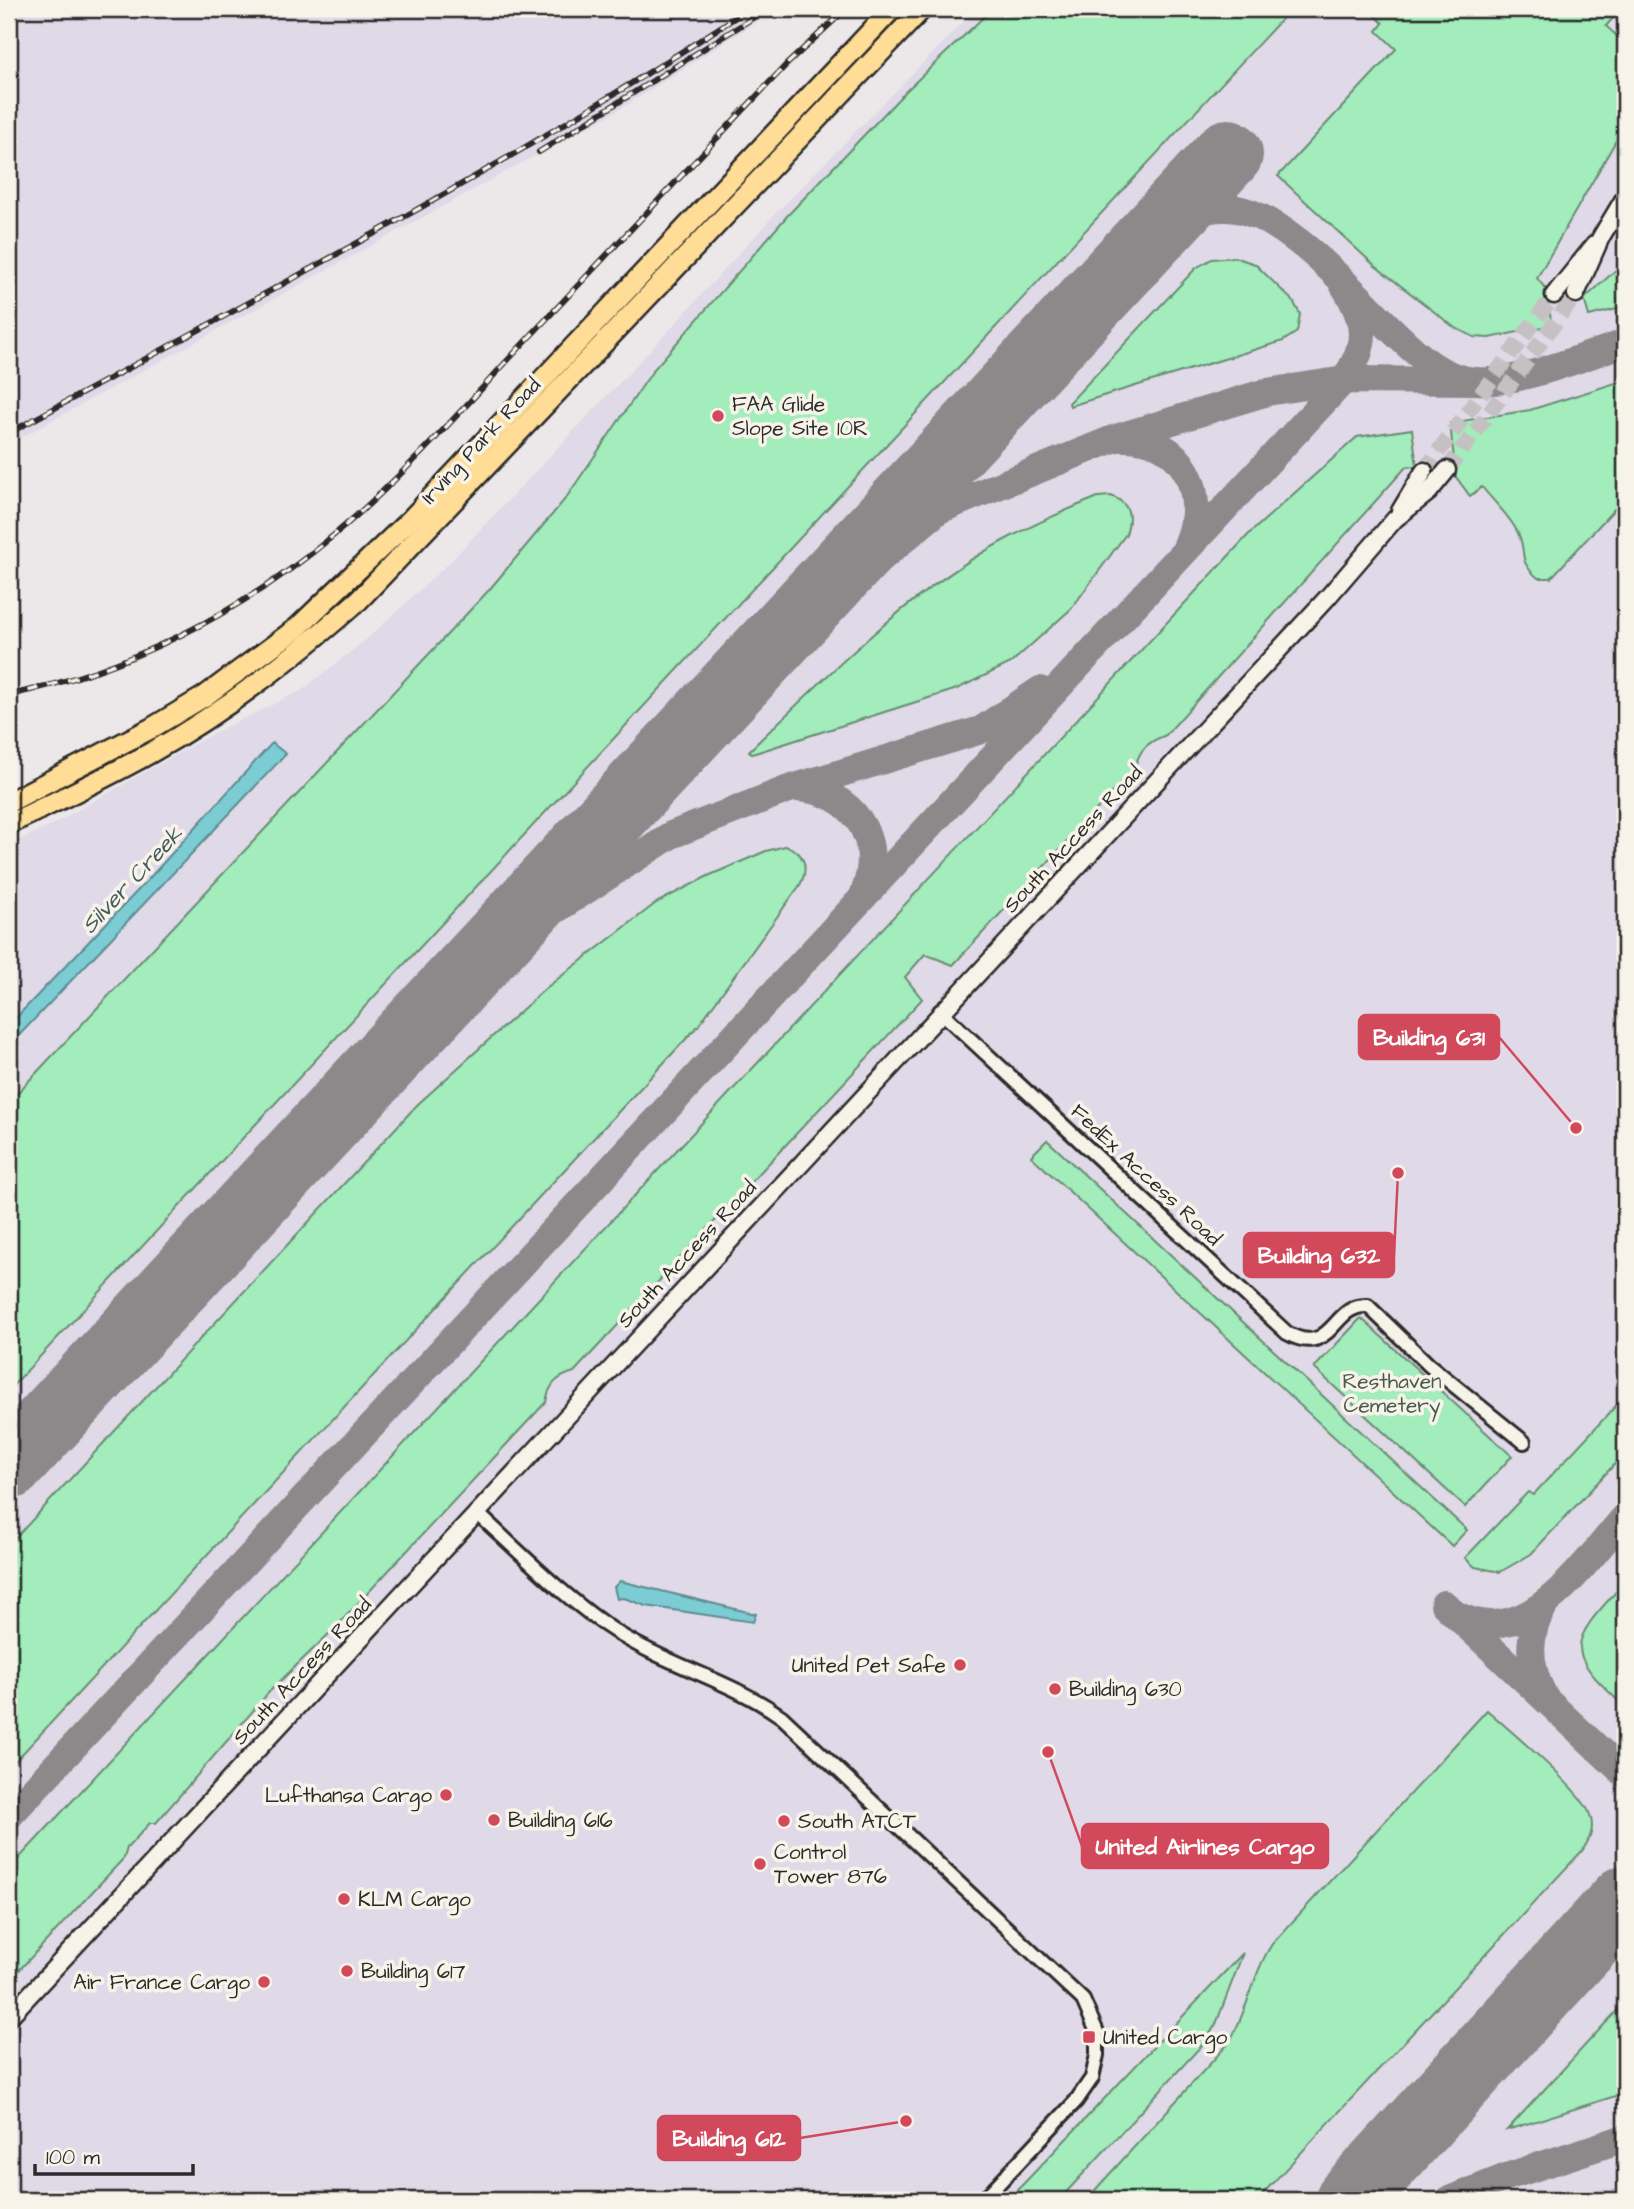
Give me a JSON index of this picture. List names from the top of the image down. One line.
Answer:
{"streets":{"main road":["Irving Park Road"],"street":["South Access Road","FedEx Access Road"]},"crossings":[["South Access Road","FedEx Access Road"]],"water":["Silver Creek"],"parks":["Resthaven Cemetery"],"places":{"other":["FAA Glide Slope Site 10R","Building 631","Building 632","United Pet Safe","Building 630","United Airlines Cargo","Lufthansa Cargo","Building 616","South ATCT","Control Tower 876","KLM Cargo","Building 617","Air France Cargo","Building 612"],"transit":["United Cargo"]},"scale_bar":"100 m"}
